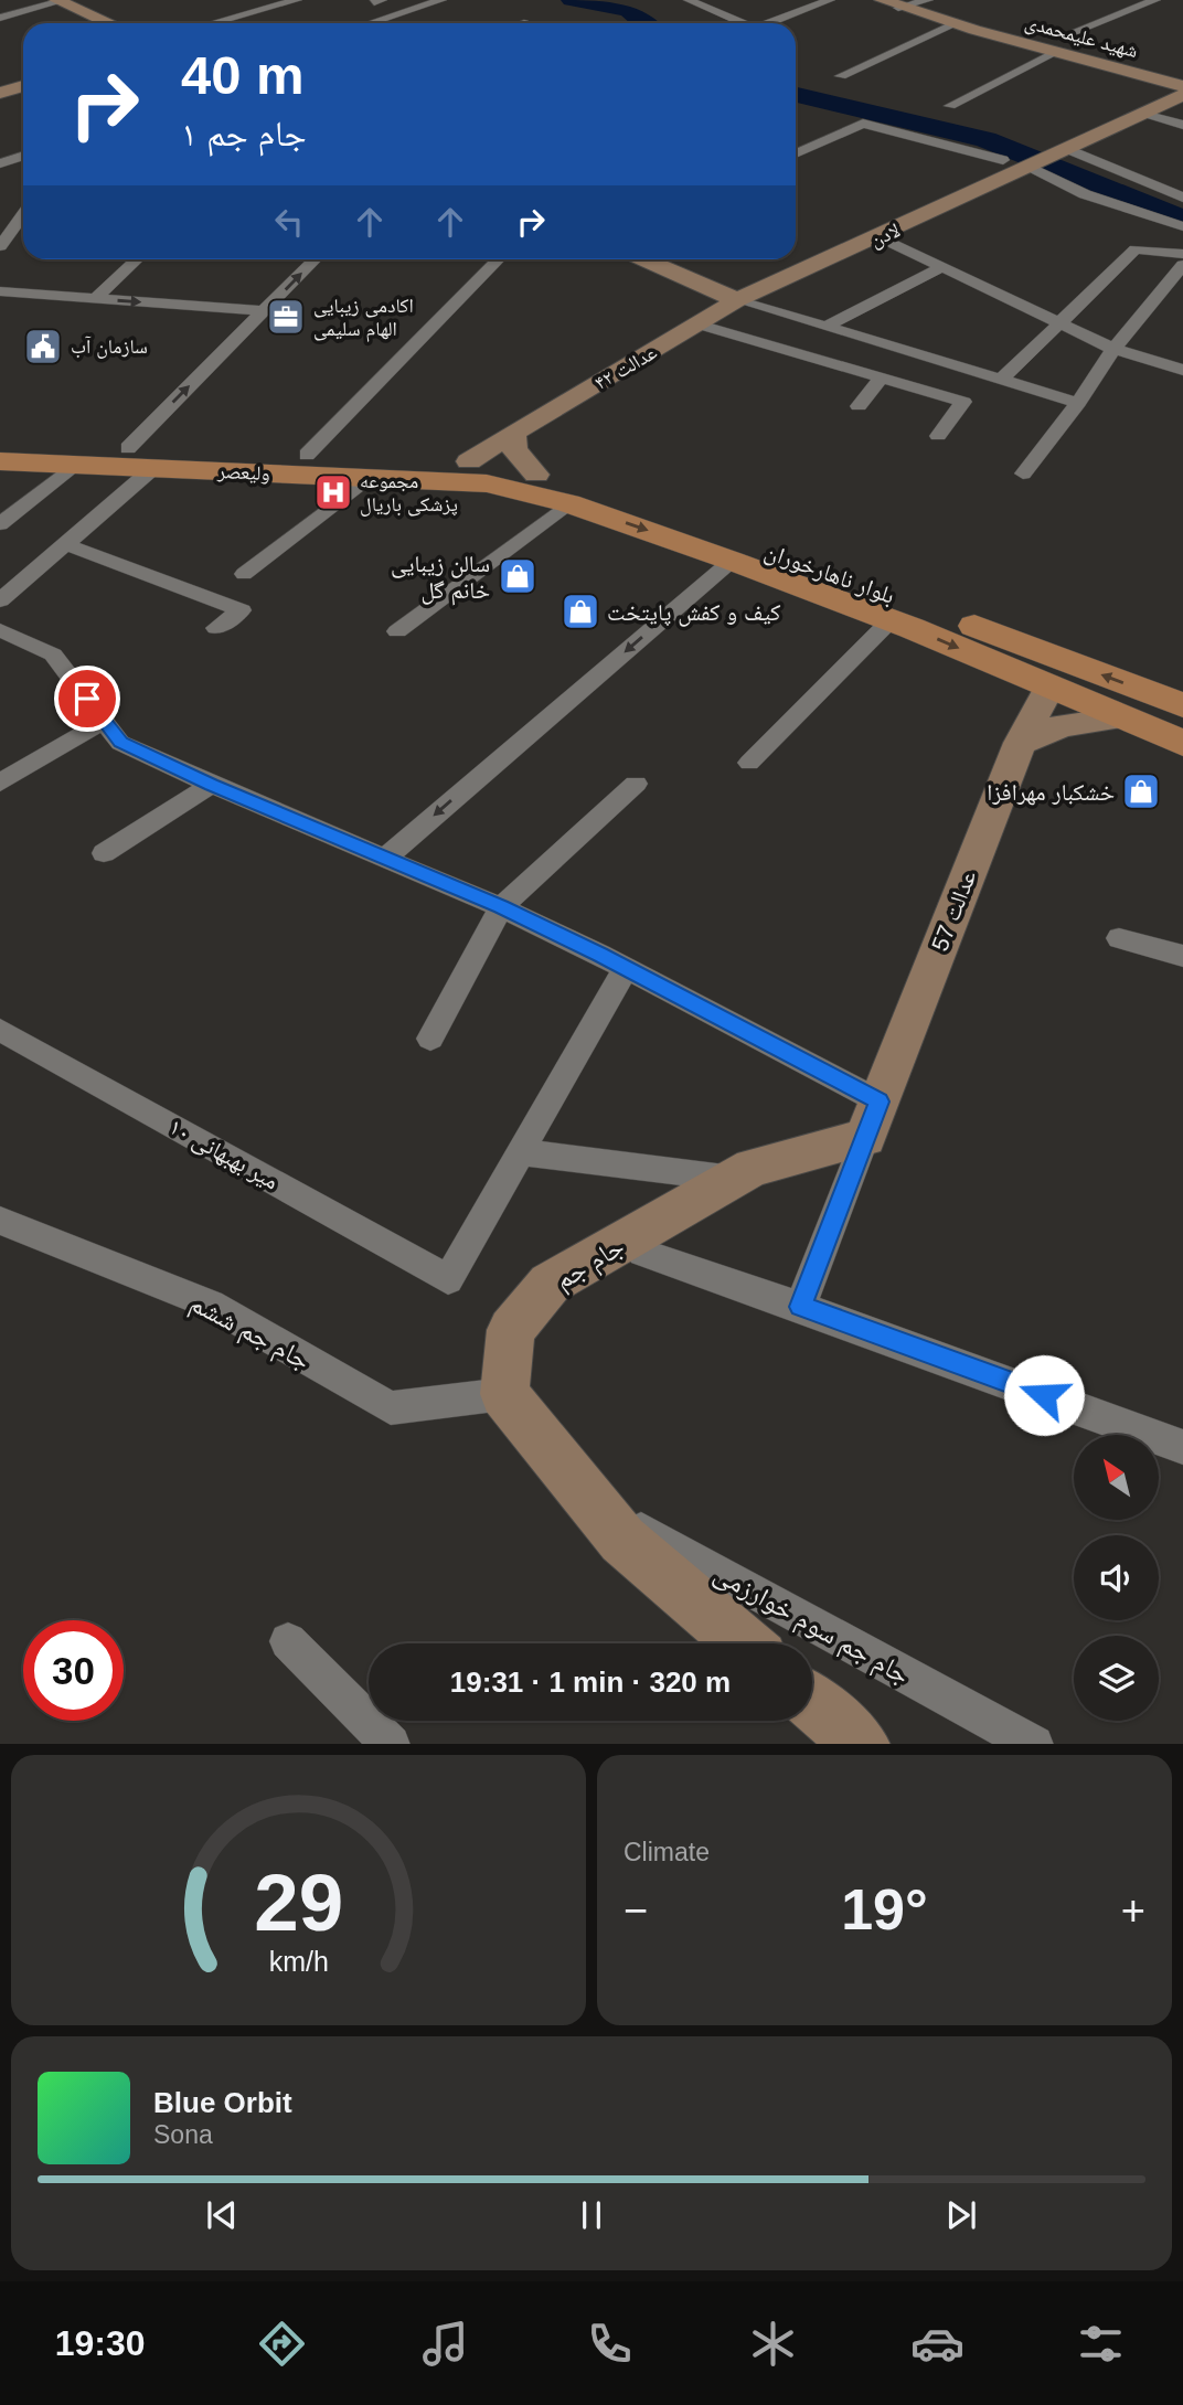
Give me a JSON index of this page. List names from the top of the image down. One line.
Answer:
{"streets":{"main road":["شهید علیمحمدی","لادن","عدالت ۴۲","ولیعصر","بلوار ناهارخوران","عدالت 57","جام جم"],"street":["۱۰ میر بهبهانی","جام جم ششم","جام جم سوم خوارزمی"]},"crossings":[["لادن","عدالت ۴۲"],["عدالت ۴۲","ولیعصر"],["عدالت ۴۲","بلوار ناهارخوران"],["ولیعصر","بلوار ناهارخوران"],["بلوار ناهارخوران","عدالت 57"],["عدالت 57","جام جم"],["جام جم","جام جم ششم"]],"places":{"office":["اکادمی زیبایی الهام سلیمی"],"public building":["سازمان آب"],"hospital":["مجموعه پزشکی باریال"],"shop":["سالن زیبایی خانم گل","کیف و کفش پایتخت","خشكبار مهرافزا"]},"north":"top left","page":{"turn":["40 m","۱ جام جم"],"limit":"30","trip":"19:31 · 1 min · 320 m","tile":"Climate","heat":["−","19°","+"],"song":["Blue Orbit","Sona"],"tabs":"19:30","gauge":["29","km/h"]}}
